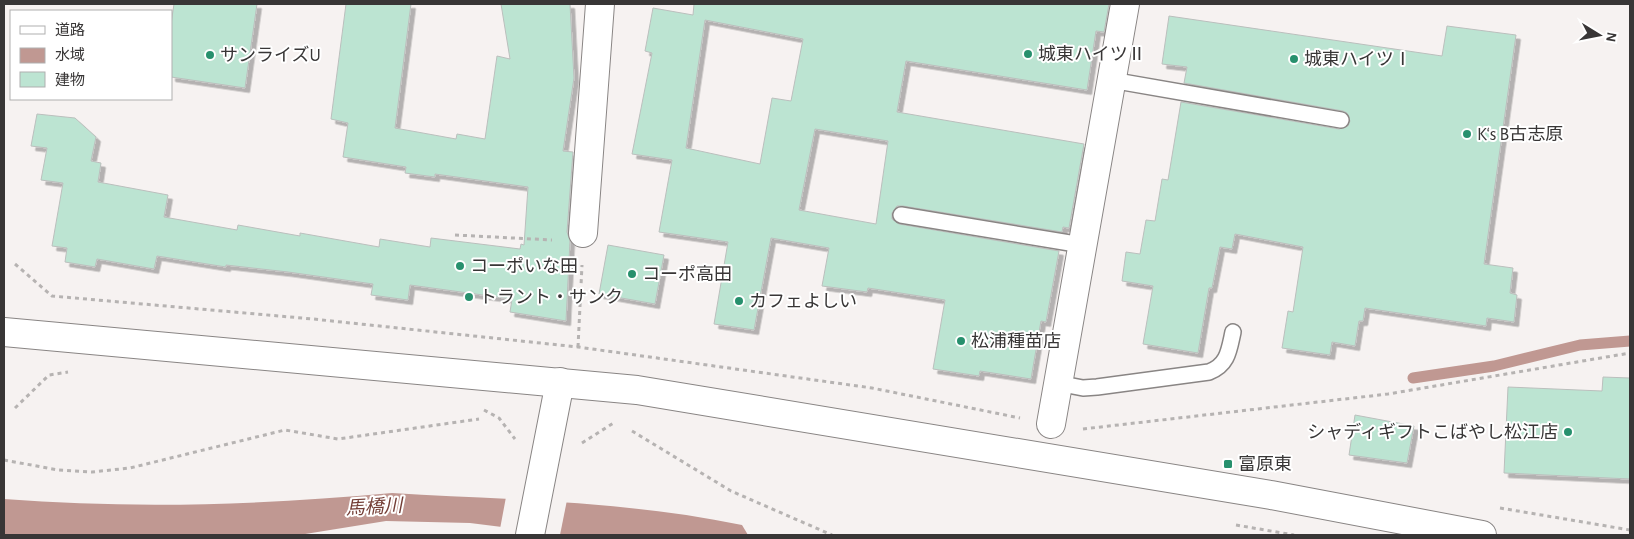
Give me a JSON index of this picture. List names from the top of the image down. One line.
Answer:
{"water":["馬橋川"],"places":{"other":["城東ハイツⅡ","サンライズU","城東ハイツⅠ","K‘s B古志原","コーポいな田","コーポ高田","トラント・サンク","カフェよしい","松浦種苗店","シャディギフトこばやし松江店"],"transit":["富原東"]},"legend":["道路","水域","建物"],"north":"right"}
